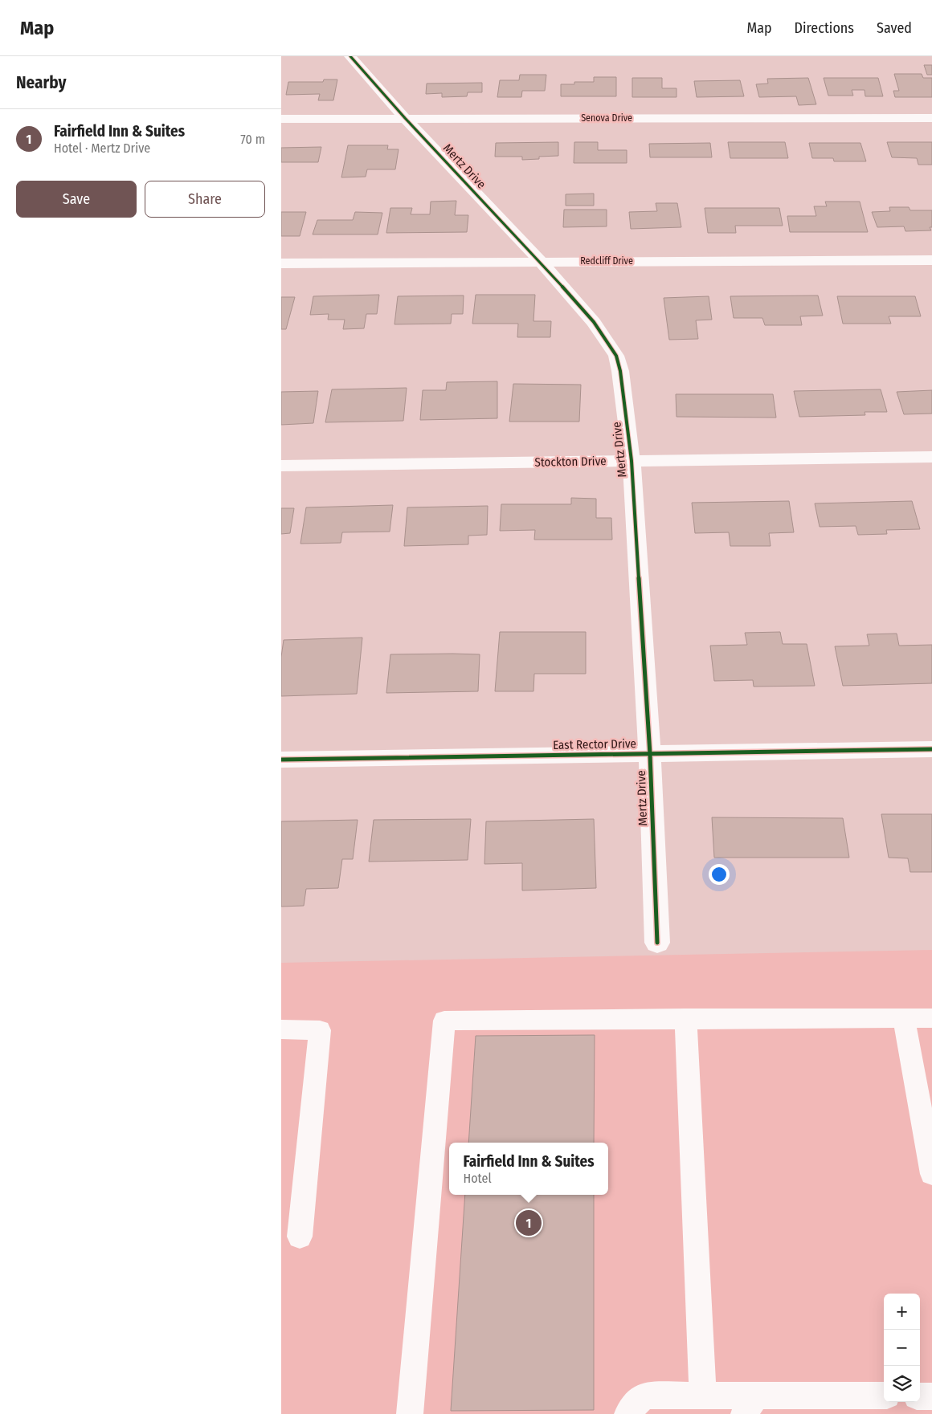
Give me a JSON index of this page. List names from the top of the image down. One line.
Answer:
{"streets":{"street":["Senova Drive","Mertz Drive","Redcliff Drive","Stockton Drive","East Rector Drive"]},"crossings":[["Senova Drive","Mertz Drive"],["Mertz Drive","Redcliff Drive"],["Mertz Drive","Stockton Drive"],["Mertz Drive","East Rector Drive"]],"page":{"header":"Map","nav":["Map","Directions","Saved"],"heading":"Nearby","list":[{"mark":"1","name":"Fairfield Inn & Suites","note":"Hotel · Mertz Drive","value":"70 m"}],"buttons":["Save","Share"],"popup":["Fairfield Inn & Suites","Hotel"],"pins":"1","map_buttons":["+","−"]}}
